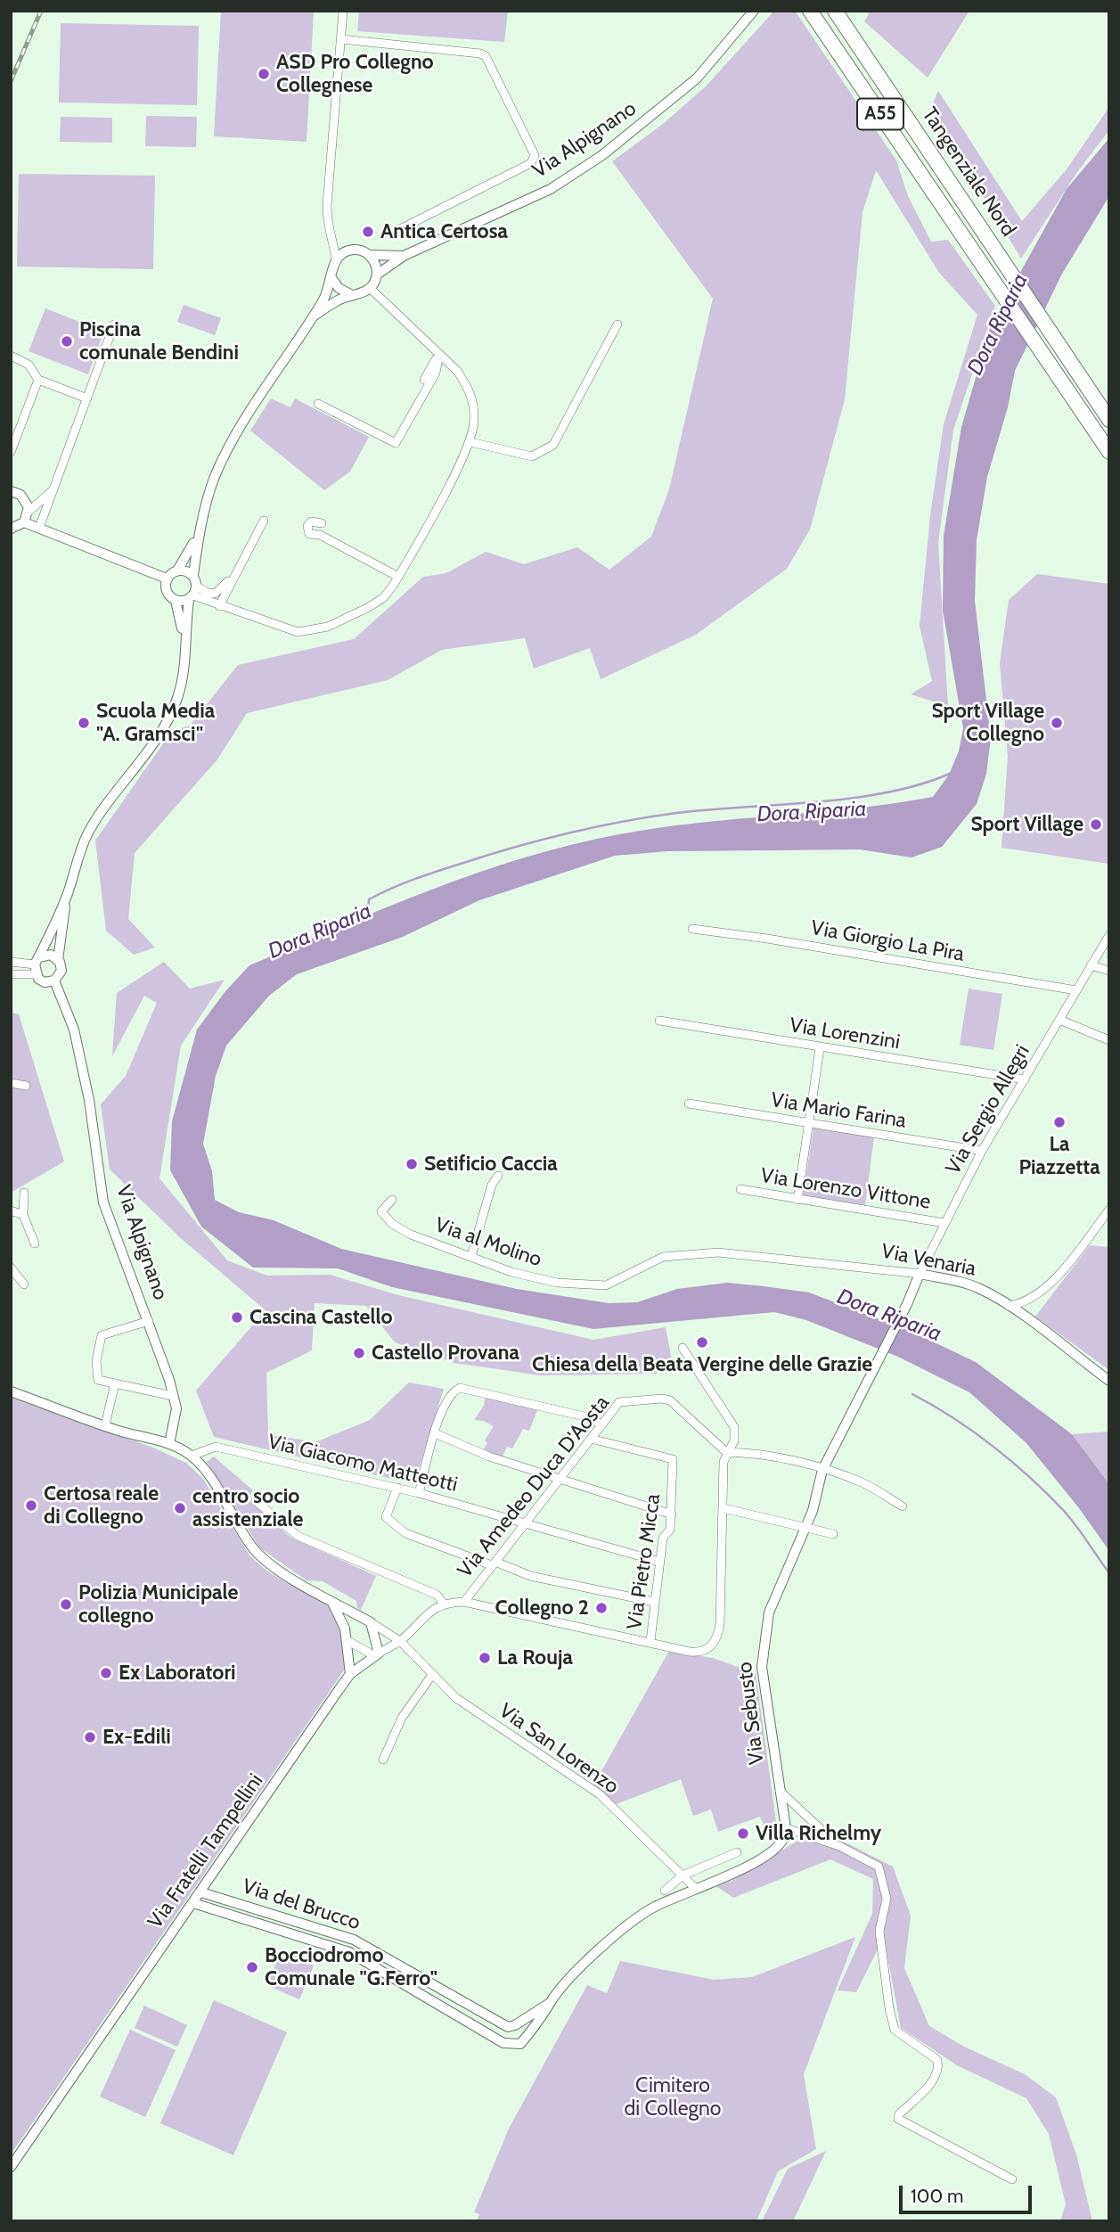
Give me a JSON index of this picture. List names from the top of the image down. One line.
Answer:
{"streets":{"highway":["A55","Tangenziale Nord"],"street":["Via Alpignano","Via Giorgio La Pira","Via Lorenzini","Via Sergio Allegri","Via Mario Farina","Via Lorenzo Vittone","Via al Molino","Via Venaria","Via Giacomo Matteotti","Via Amedeo Duca D'Aosta","Via Pietro Micca","Via Sebusto","Via San Lorenzo","Via Fratelli Tampellini","Via del Brucco"]},"crossings":[["Via Giorgio La Pira","Via Sergio Allegri"],["Via Lorenzini","Via Sergio Allegri"],["Via Sergio Allegri","Via Mario Farina"],["Via Sergio Allegri","Via Lorenzo Vittone"],["Via Sergio Allegri","Via Venaria"],["Via Sergio Allegri","Via Sebusto"],["Via al Molino","Via Venaria"],["Via Venaria","Via Sebusto"],["Via Giacomo Matteotti","Via Amedeo Duca D'Aosta"],["Via Giacomo Matteotti","Via Pietro Micca"],["Via Amedeo Duca D'Aosta","Via Pietro Micca"],["Via San Lorenzo","Via Fratelli Tampellini"],["Via Fratelli Tampellini","Via del Brucco"]],"water":["Dora Riparia"],"parks":["Cimitero di Collegno"],"places":["ASD Pro Collegno Collegnese","Antica Certosa","Piscina comunale Bendini","Scuola Media \"A. Gramsci\"","Sport Village Collegno","Sport Village","La Piazzetta","Setificio Caccia","Cascina Castello","Chiesa della Beata Vergine delle Grazie","Castello Provana","Certosa reale di Collegno","centro socio assistenziale","Polizia Municipale collegno","Collegno 2","La Rouja","Ex Laboratori","Ex-Edili","Villa Richelmy","Bocciodromo Comunale \"G.Ferro\""],"scale_bar":"100 m"}
